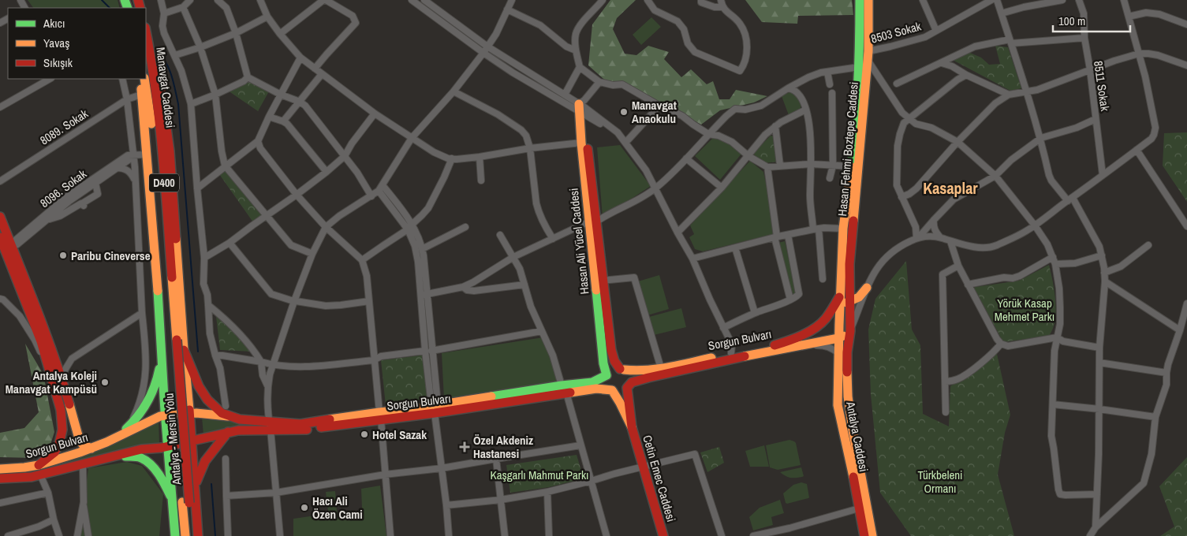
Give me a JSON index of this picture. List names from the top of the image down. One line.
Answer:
{"streets":{"main road":["Manavgat Caddesi","Hasan Fehmi Boztepe Caddesi","D400","Hasan Ali Yücel Caddesi","Sorgun Bulvarı","Antalya Caddesi","Antalya - Mersin Yolu","Cetin Emec Caddesi"],"street":["8503 Sokak","8511 Sokak","8089. Sokak","8096. Sokak"]},"crossings":[["8503 Sokak","Hasan Fehmi Boztepe Caddesi"],["Manavgat Caddesi","Antalya - Mersin Yolu"],["Hasan Fehmi Boztepe Caddesi","Sorgun Bulvarı"],["Hasan Fehmi Boztepe Caddesi","Antalya Caddesi"],["Hasan Ali Yücel Caddesi","Sorgun Bulvarı"],["Sorgun Bulvarı","Antalya Caddesi"]],"districts":["Kasaplar"],"parks":["Yörük Kasap Mehmet Parkı","Kaşgarlı Mahmut Parkı","Türkbeleni Ormanı"],"places":{"other":["Manavgat Anaokulu","Paribu Cineverse","Antalya Koleji Manavgat Kampüsü","Hotel Sazak","Hacı Ali Özen Cami"],"health":["Özel Akdeniz Hastanesi"]},"legend":["Akıcı","Yavaş","Sıkışık"],"scale_bar":"100 m"}
